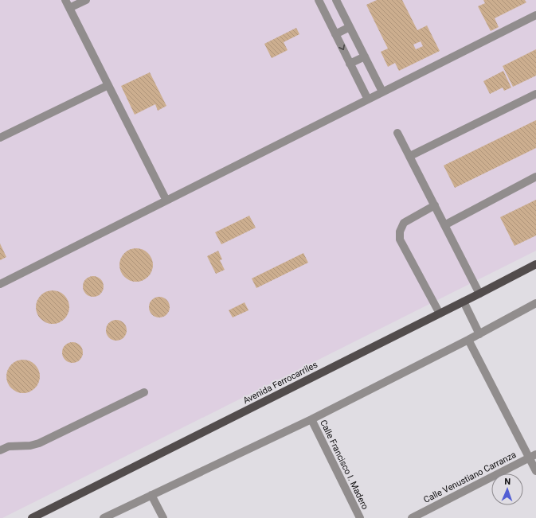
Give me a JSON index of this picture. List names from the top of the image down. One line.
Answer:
{"streets":{"main road":["Avenida Ferrocarriles"],"street":["Calle Francisco I. Madero","Calle Venustiano Carranza"]},"north":"top"}
